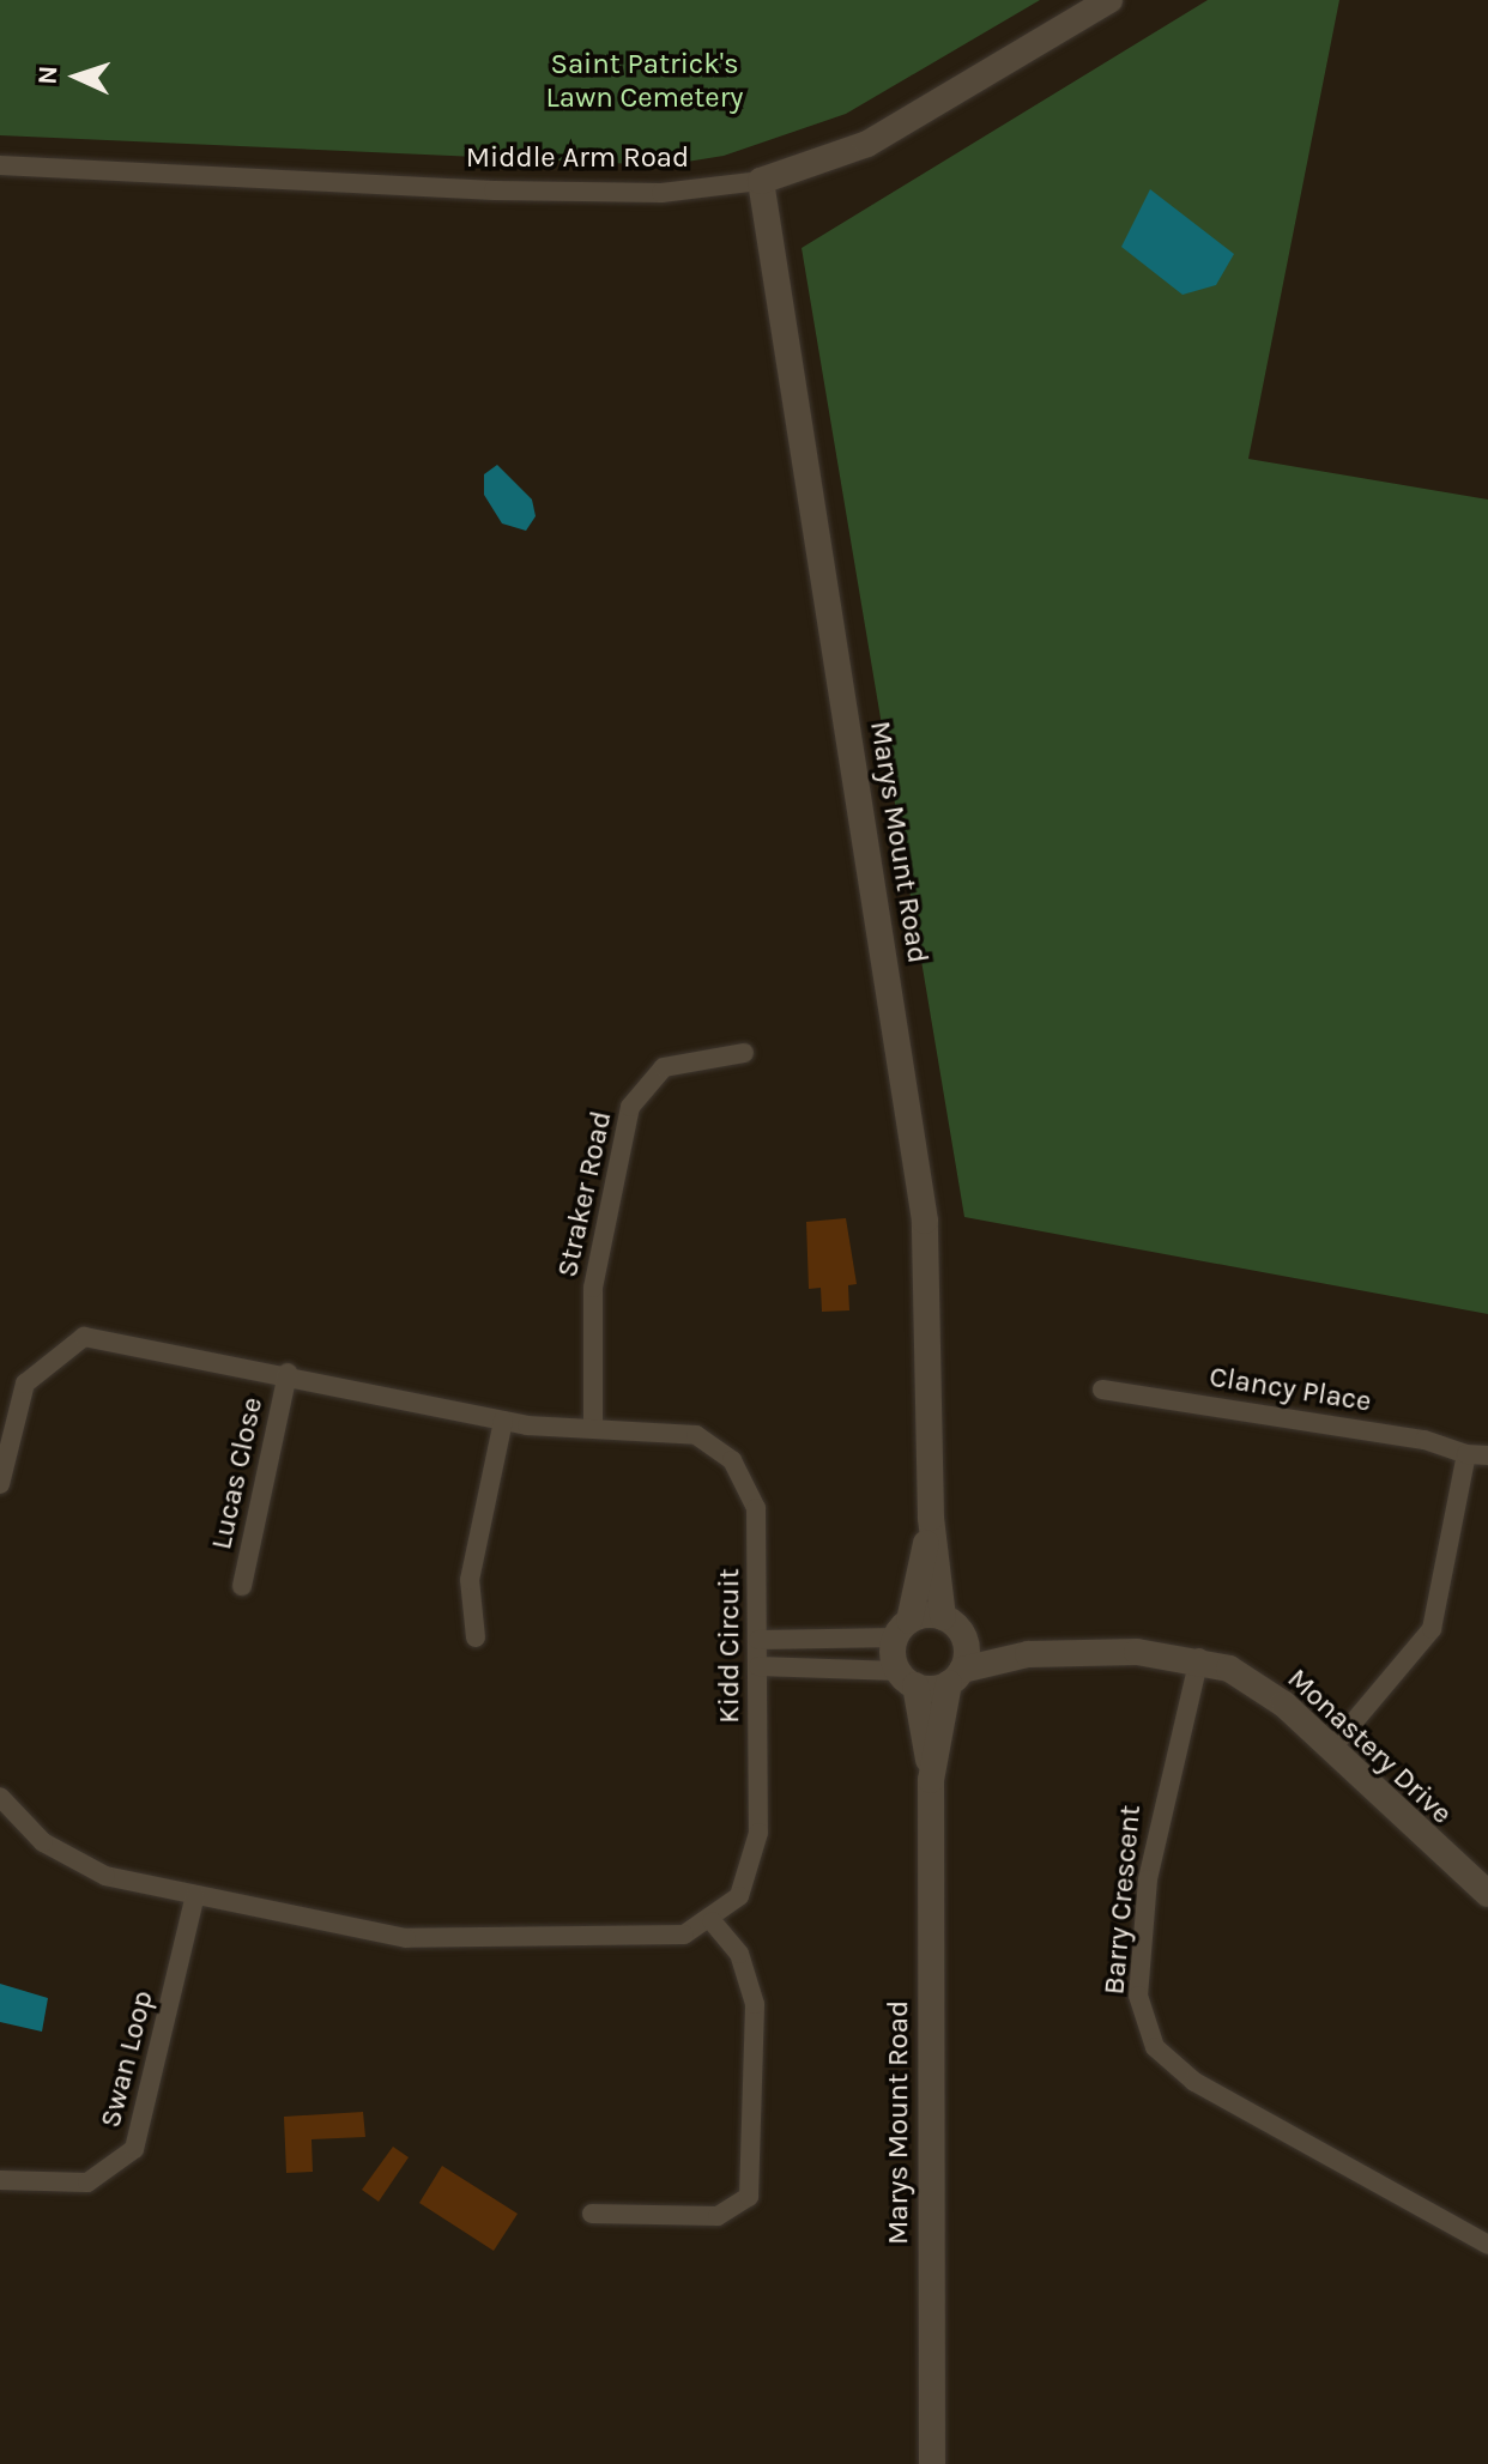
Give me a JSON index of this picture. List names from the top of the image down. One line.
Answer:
{"streets":{"street":["Middle Arm Road","Marys Mount Road","Straker Road","Clancy Place","Lucas Close","Kidd Circuit","Monastery Drive","Barry Crescent","Swan Loop"]},"crossings":[["Middle Arm Road","Marys Mount Road"],["Marys Mount Road","Monastery Drive"],["Straker Road","Kidd Circuit"],["Lucas Close","Kidd Circuit"],["Kidd Circuit","Swan Loop"],["Monastery Drive","Barry Crescent"]],"parks":["Saint Patrick's Lawn Cemetery"],"north":"left"}
